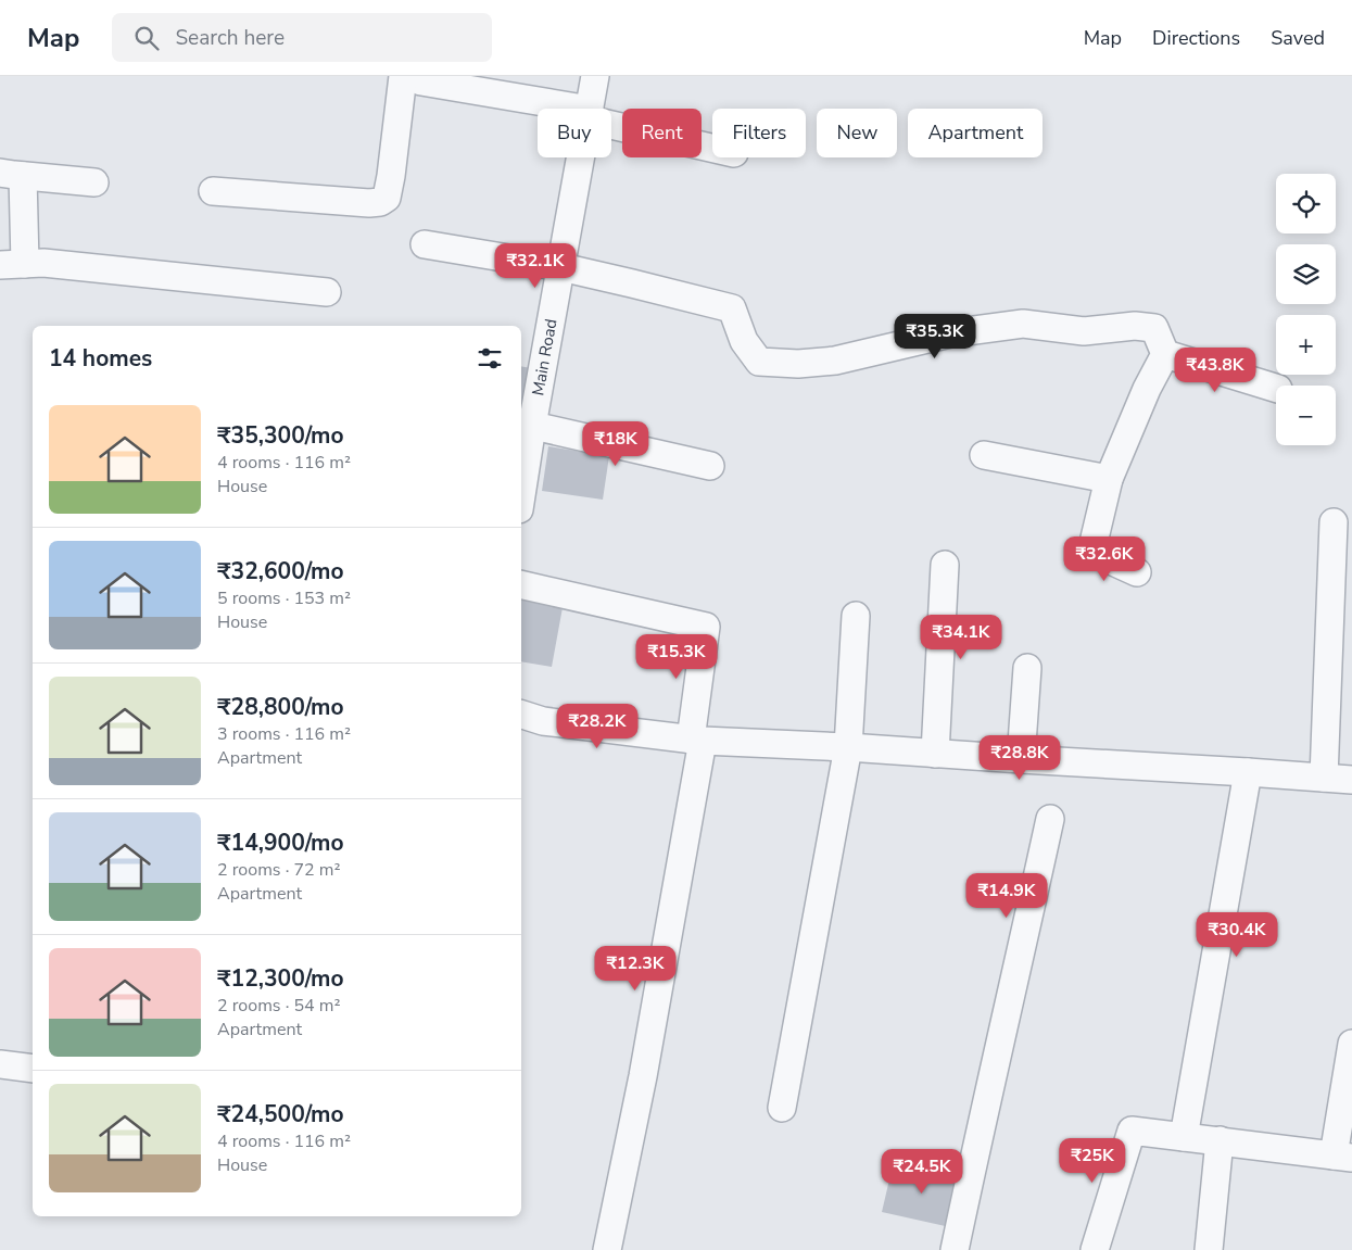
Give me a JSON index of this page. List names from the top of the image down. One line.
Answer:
{"streets":{"street":["Main Road"]},"page":{"header":"Map","search":"Search here","nav":["Map","Directions","Saved"],"chip":["Buy","Rent","Filters","New","Apartment"],"map_buttons":["+","−"],"price":["₹32.1K","₹35.3K","₹43.8K","₹18K","₹32.6K","₹34.1K","₹15.3K","₹28.2K","₹28.8K","₹14.9K","₹30.4K","₹12.3K","₹25K","₹24.5K"],"heading":"14 homes","list":[{"name":"₹35,300/mo","note":"4 rooms · 116 m² · House"},{"name":"₹32,600/mo","note":"5 rooms · 153 m² · House"},{"name":"₹28,800/mo","note":"3 rooms · 116 m² · Apartment"},{"name":"₹14,900/mo","note":"2 rooms · 72 m² · Apartment"},{"name":"₹12,300/mo","note":"2 rooms · 54 m² · Apartment"},{"name":"₹24,500/mo","note":"4 rooms · 116 m² · House"}]}}
